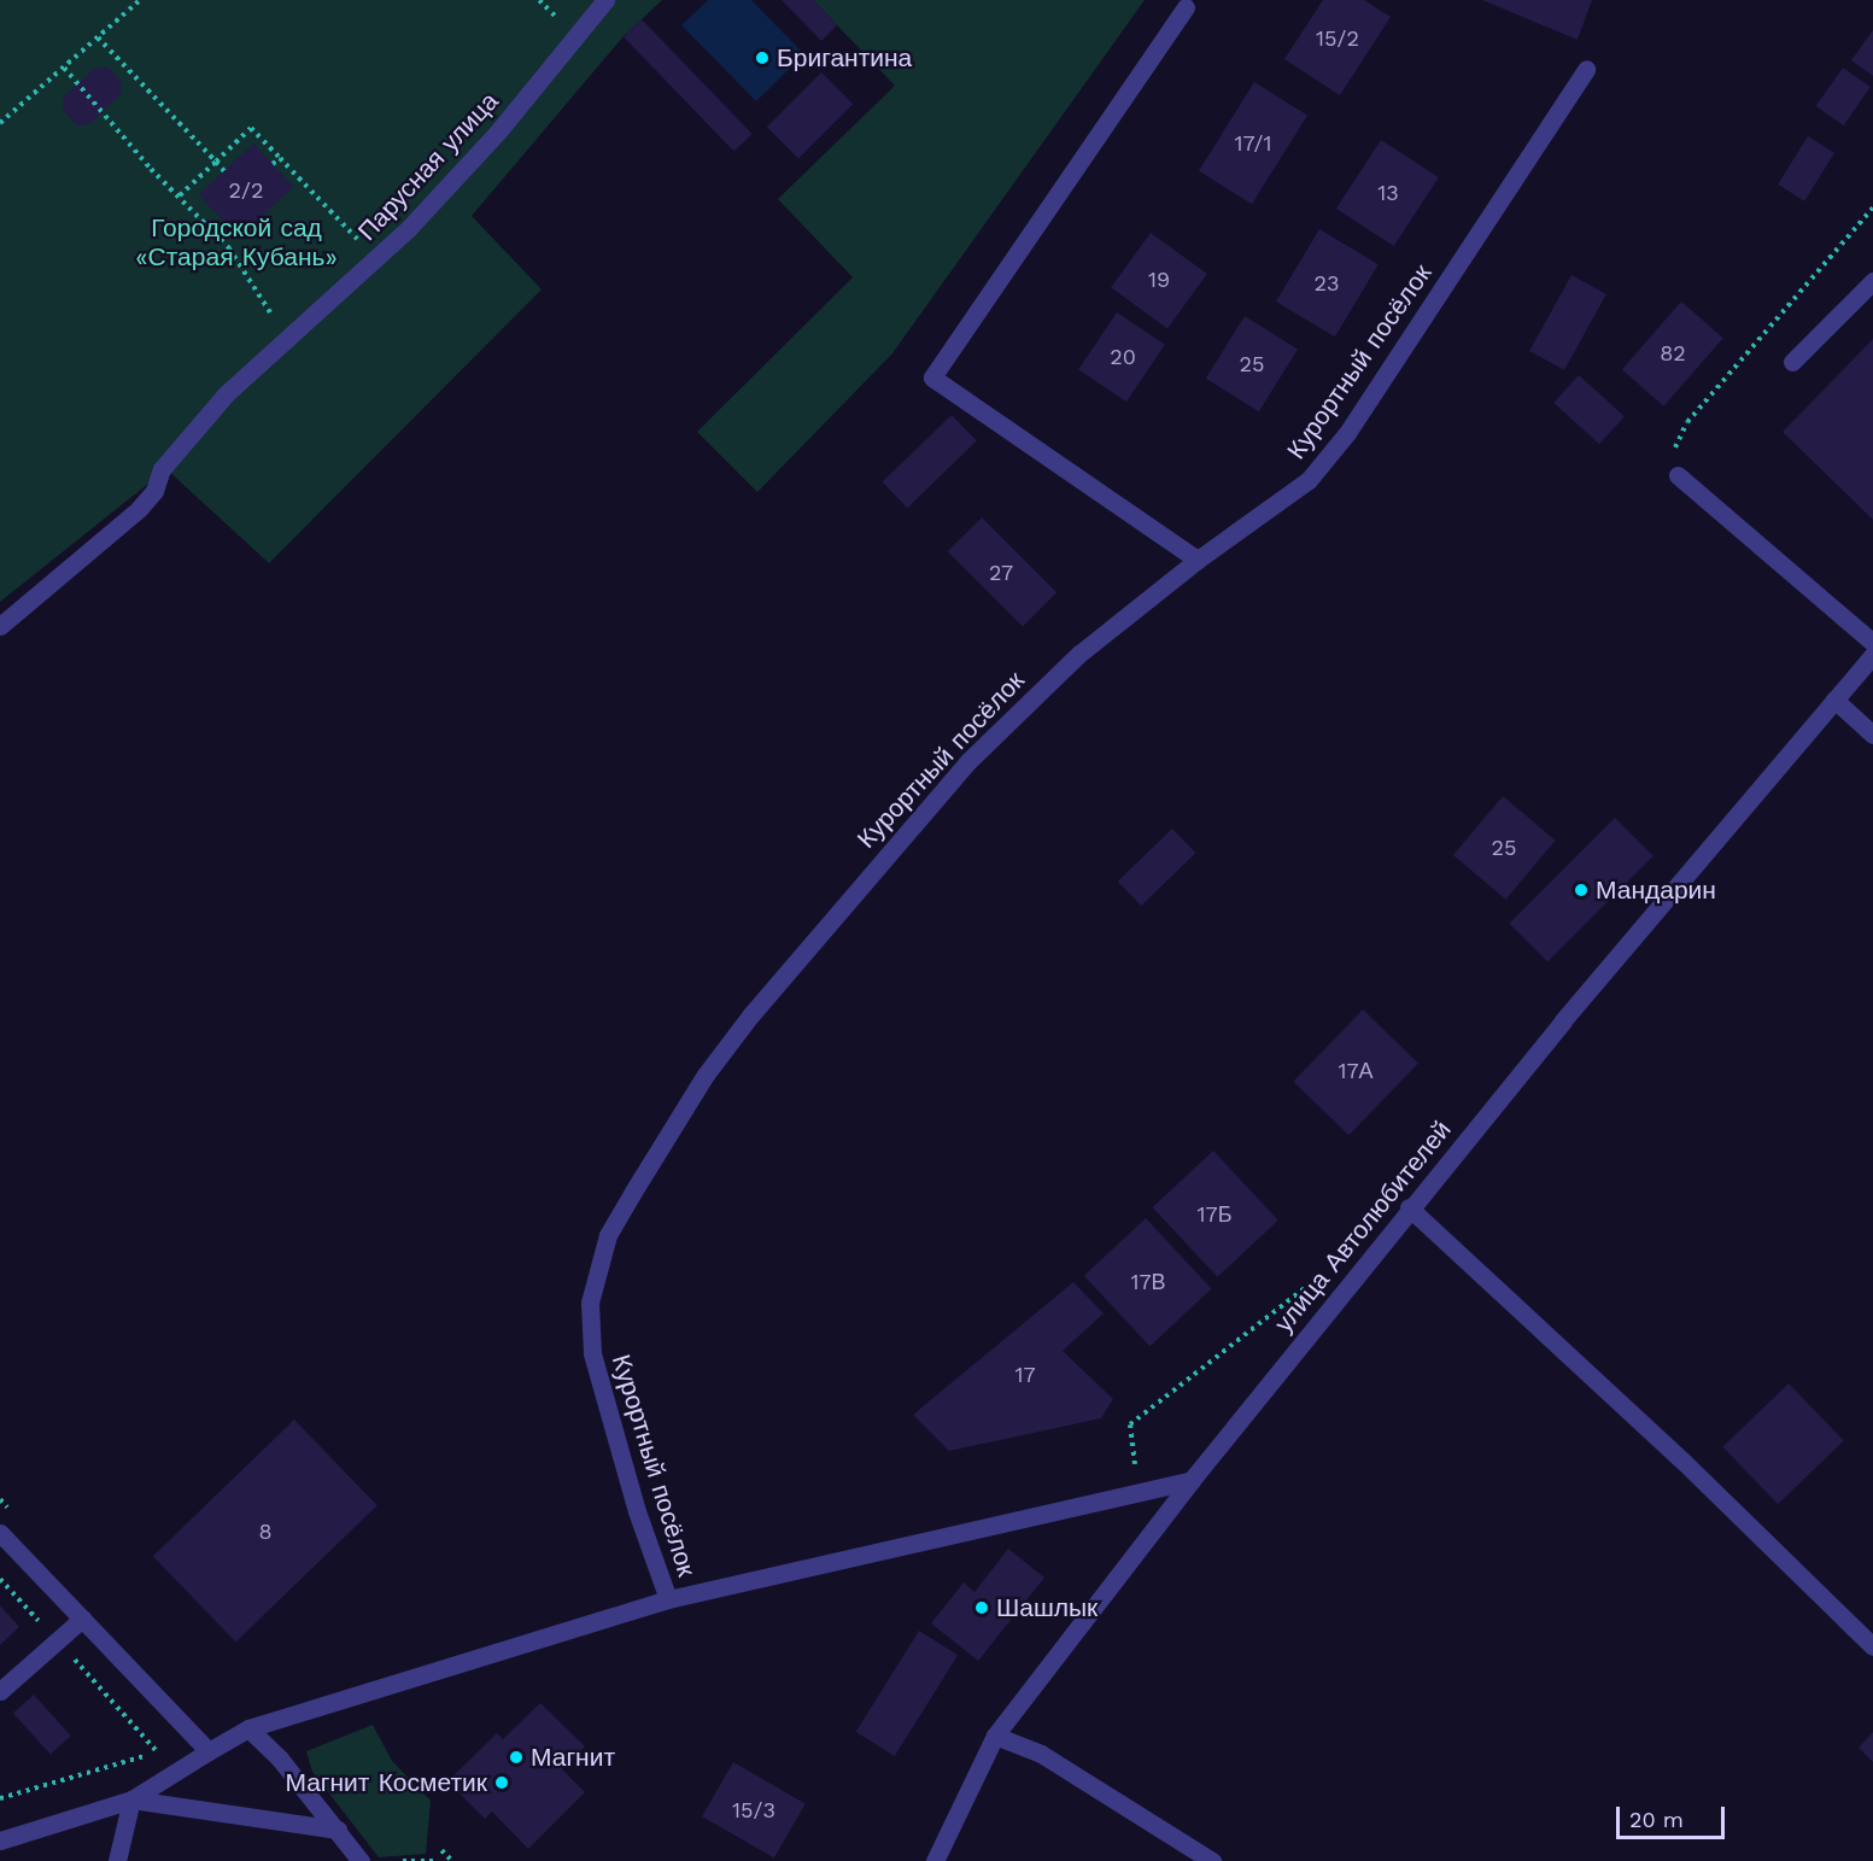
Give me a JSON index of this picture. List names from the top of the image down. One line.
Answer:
{"streets":{"street":["Парусная улица","Курортный посёлок","улица Автолюбителей"]},"parks":["Городской сад «Старая Кубань»"],"places":["Бригантина","Мандарин","Шашлык","Магнит","Магнит Косметик"],"house_numbers":["15/2","17/1","2/2","13","19","23","82","20","25","27","25","17А","17Б","17В","17","8","15/3"],"scale_bar":"20 m"}
